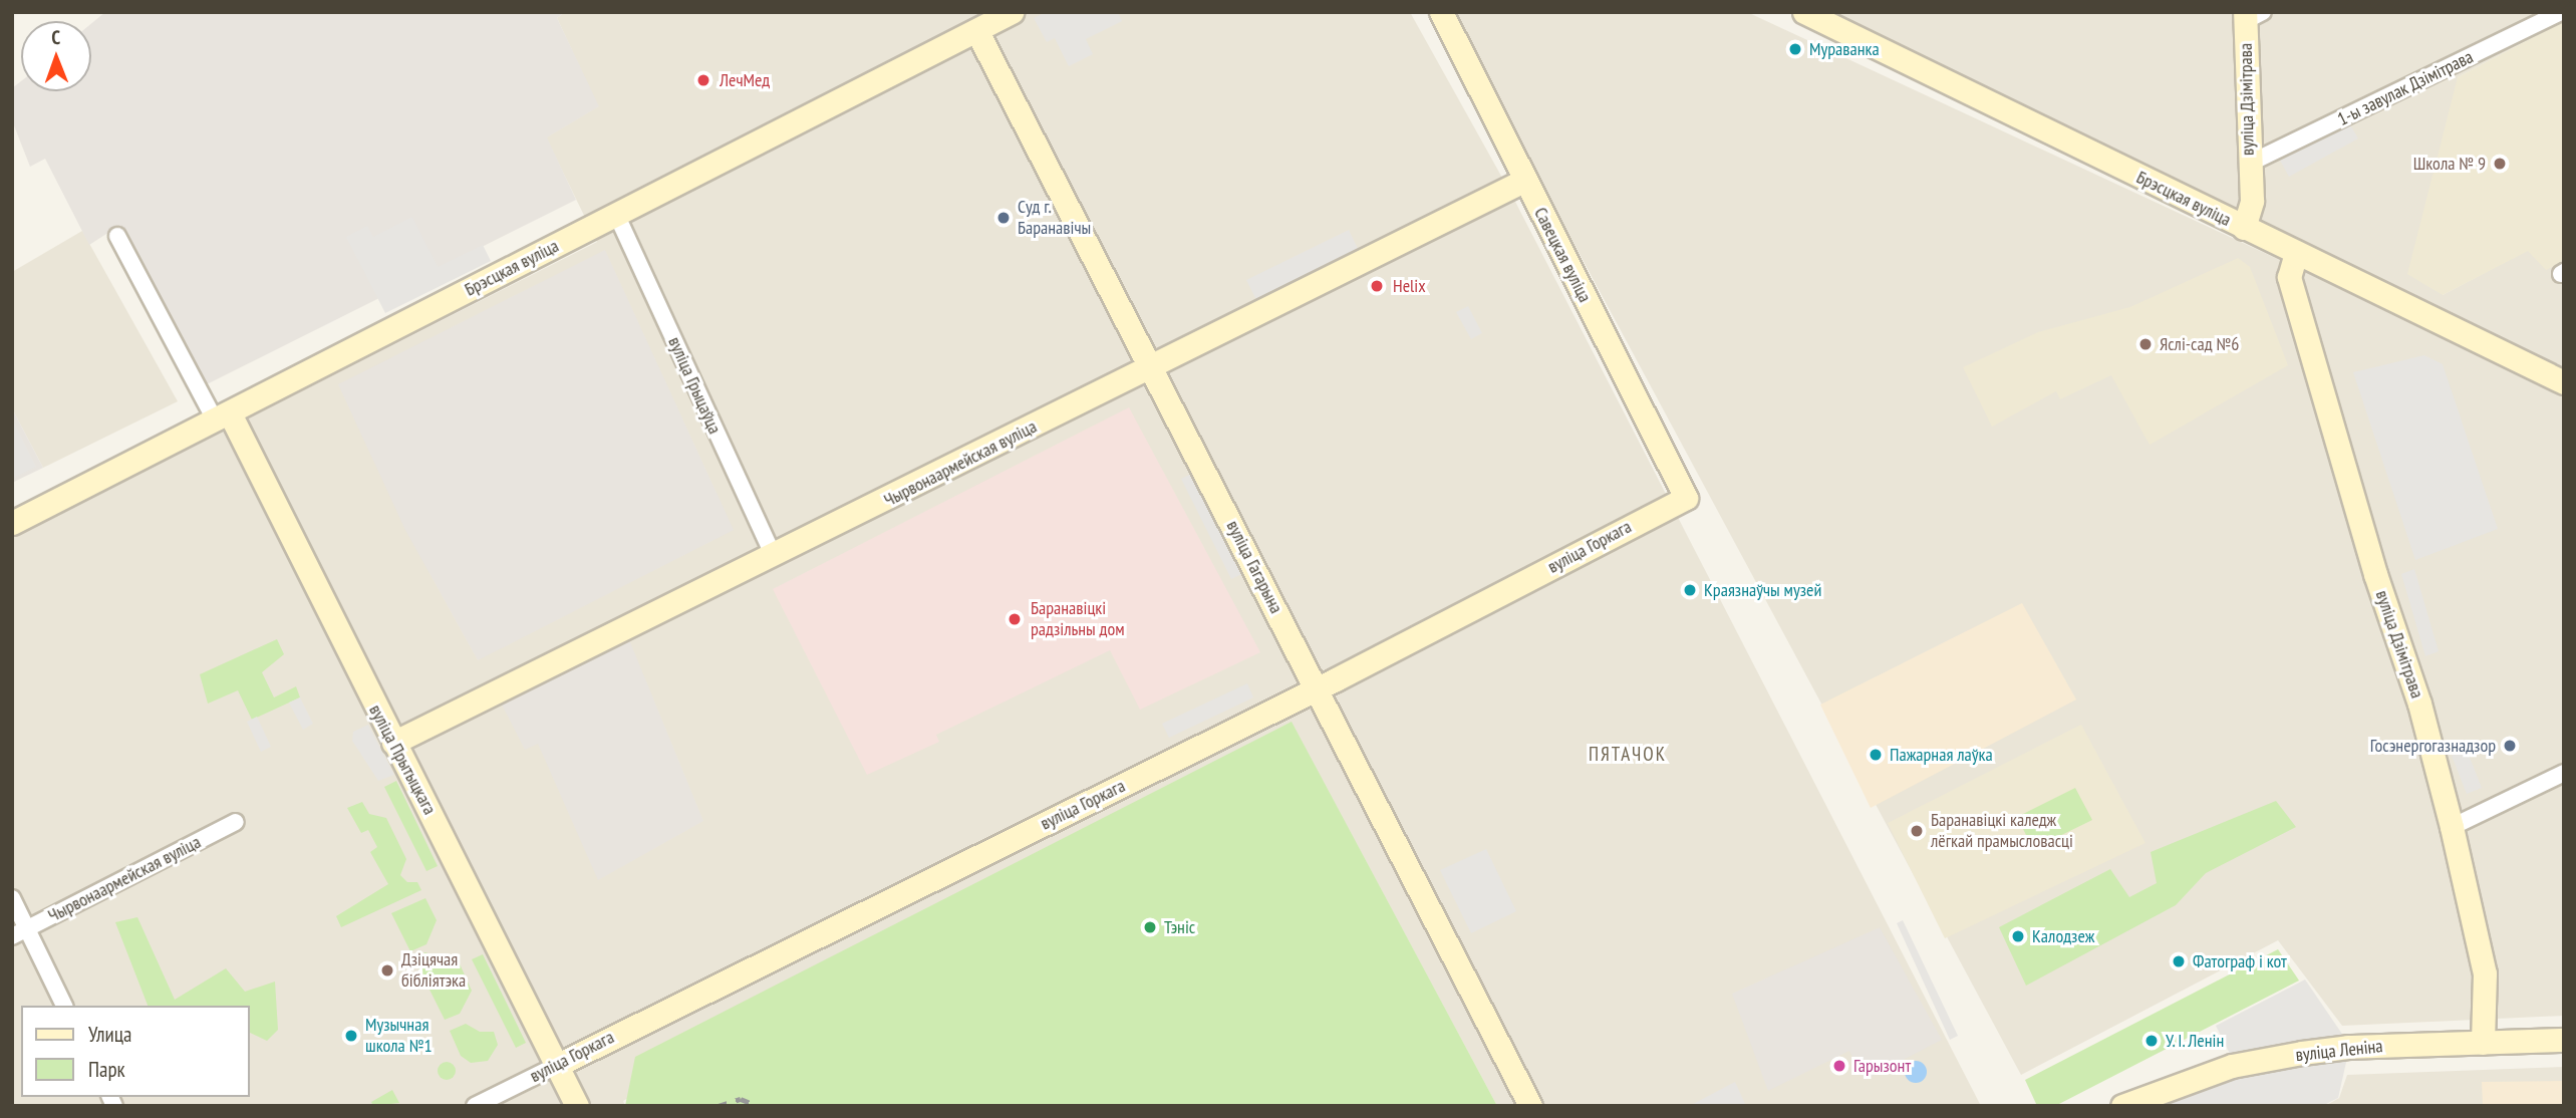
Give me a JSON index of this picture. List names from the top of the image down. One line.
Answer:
{"streets":{"main road":["вуліца Дзімітрава","Брэсцкая вуліца","Савецкая вуліца","Чырвонаармейская вуліца","вуліца Горкага","вуліца Гагарына","вуліца Прытыцкага","вуліца Леніна"],"street":["1-ы завулак Дзімітрава","вуліца Грыцаўца"]},"crossings":[["1-ы завулак Дзімітрава","вуліца Дзімітрава"],["вуліца Дзімітрава","Брэсцкая вуліца"],["вуліца Дзімітрава","вуліца Леніна"],["Брэсцкая вуліца","вуліца Грыцаўца"],["Брэсцкая вуліца","вуліца Гагарына"],["Брэсцкая вуліца","вуліца Прытыцкага"],["Савецкая вуліца","Чырвонаармейская вуліца"],["Савецкая вуліца","вуліца Горкага"],["вуліца Грыцаўца","Чырвонаармейская вуліца"],["Чырвонаармейская вуліца","вуліца Гагарына"],["Чырвонаармейская вуліца","вуліца Прытыцкага"],["вуліца Горкага","вуліца Гагарына"],["вуліца Горкага","вуліца Прытыцкага"]],"districts":["ПЯТАЧОК"],"places":["Мураванка","ЛечМед","Школа № 9","Суд г. Баранавічы","Helix","Яслі-сад №6","Краязнаўчы музей","Баранавіцкі радзільны дом","Госэнергогазнадзор","Пажарная лаўка","Баранавіцкі каледж лёгкай прамысловасці","Тэніс","Калодзеж","Фатограф і кот","Дзіцячая бібліятэка","Музычная школа №1","У. І. Ленін","Гарызонт"],"legend":["Улица","Парк"],"north":"top"}
